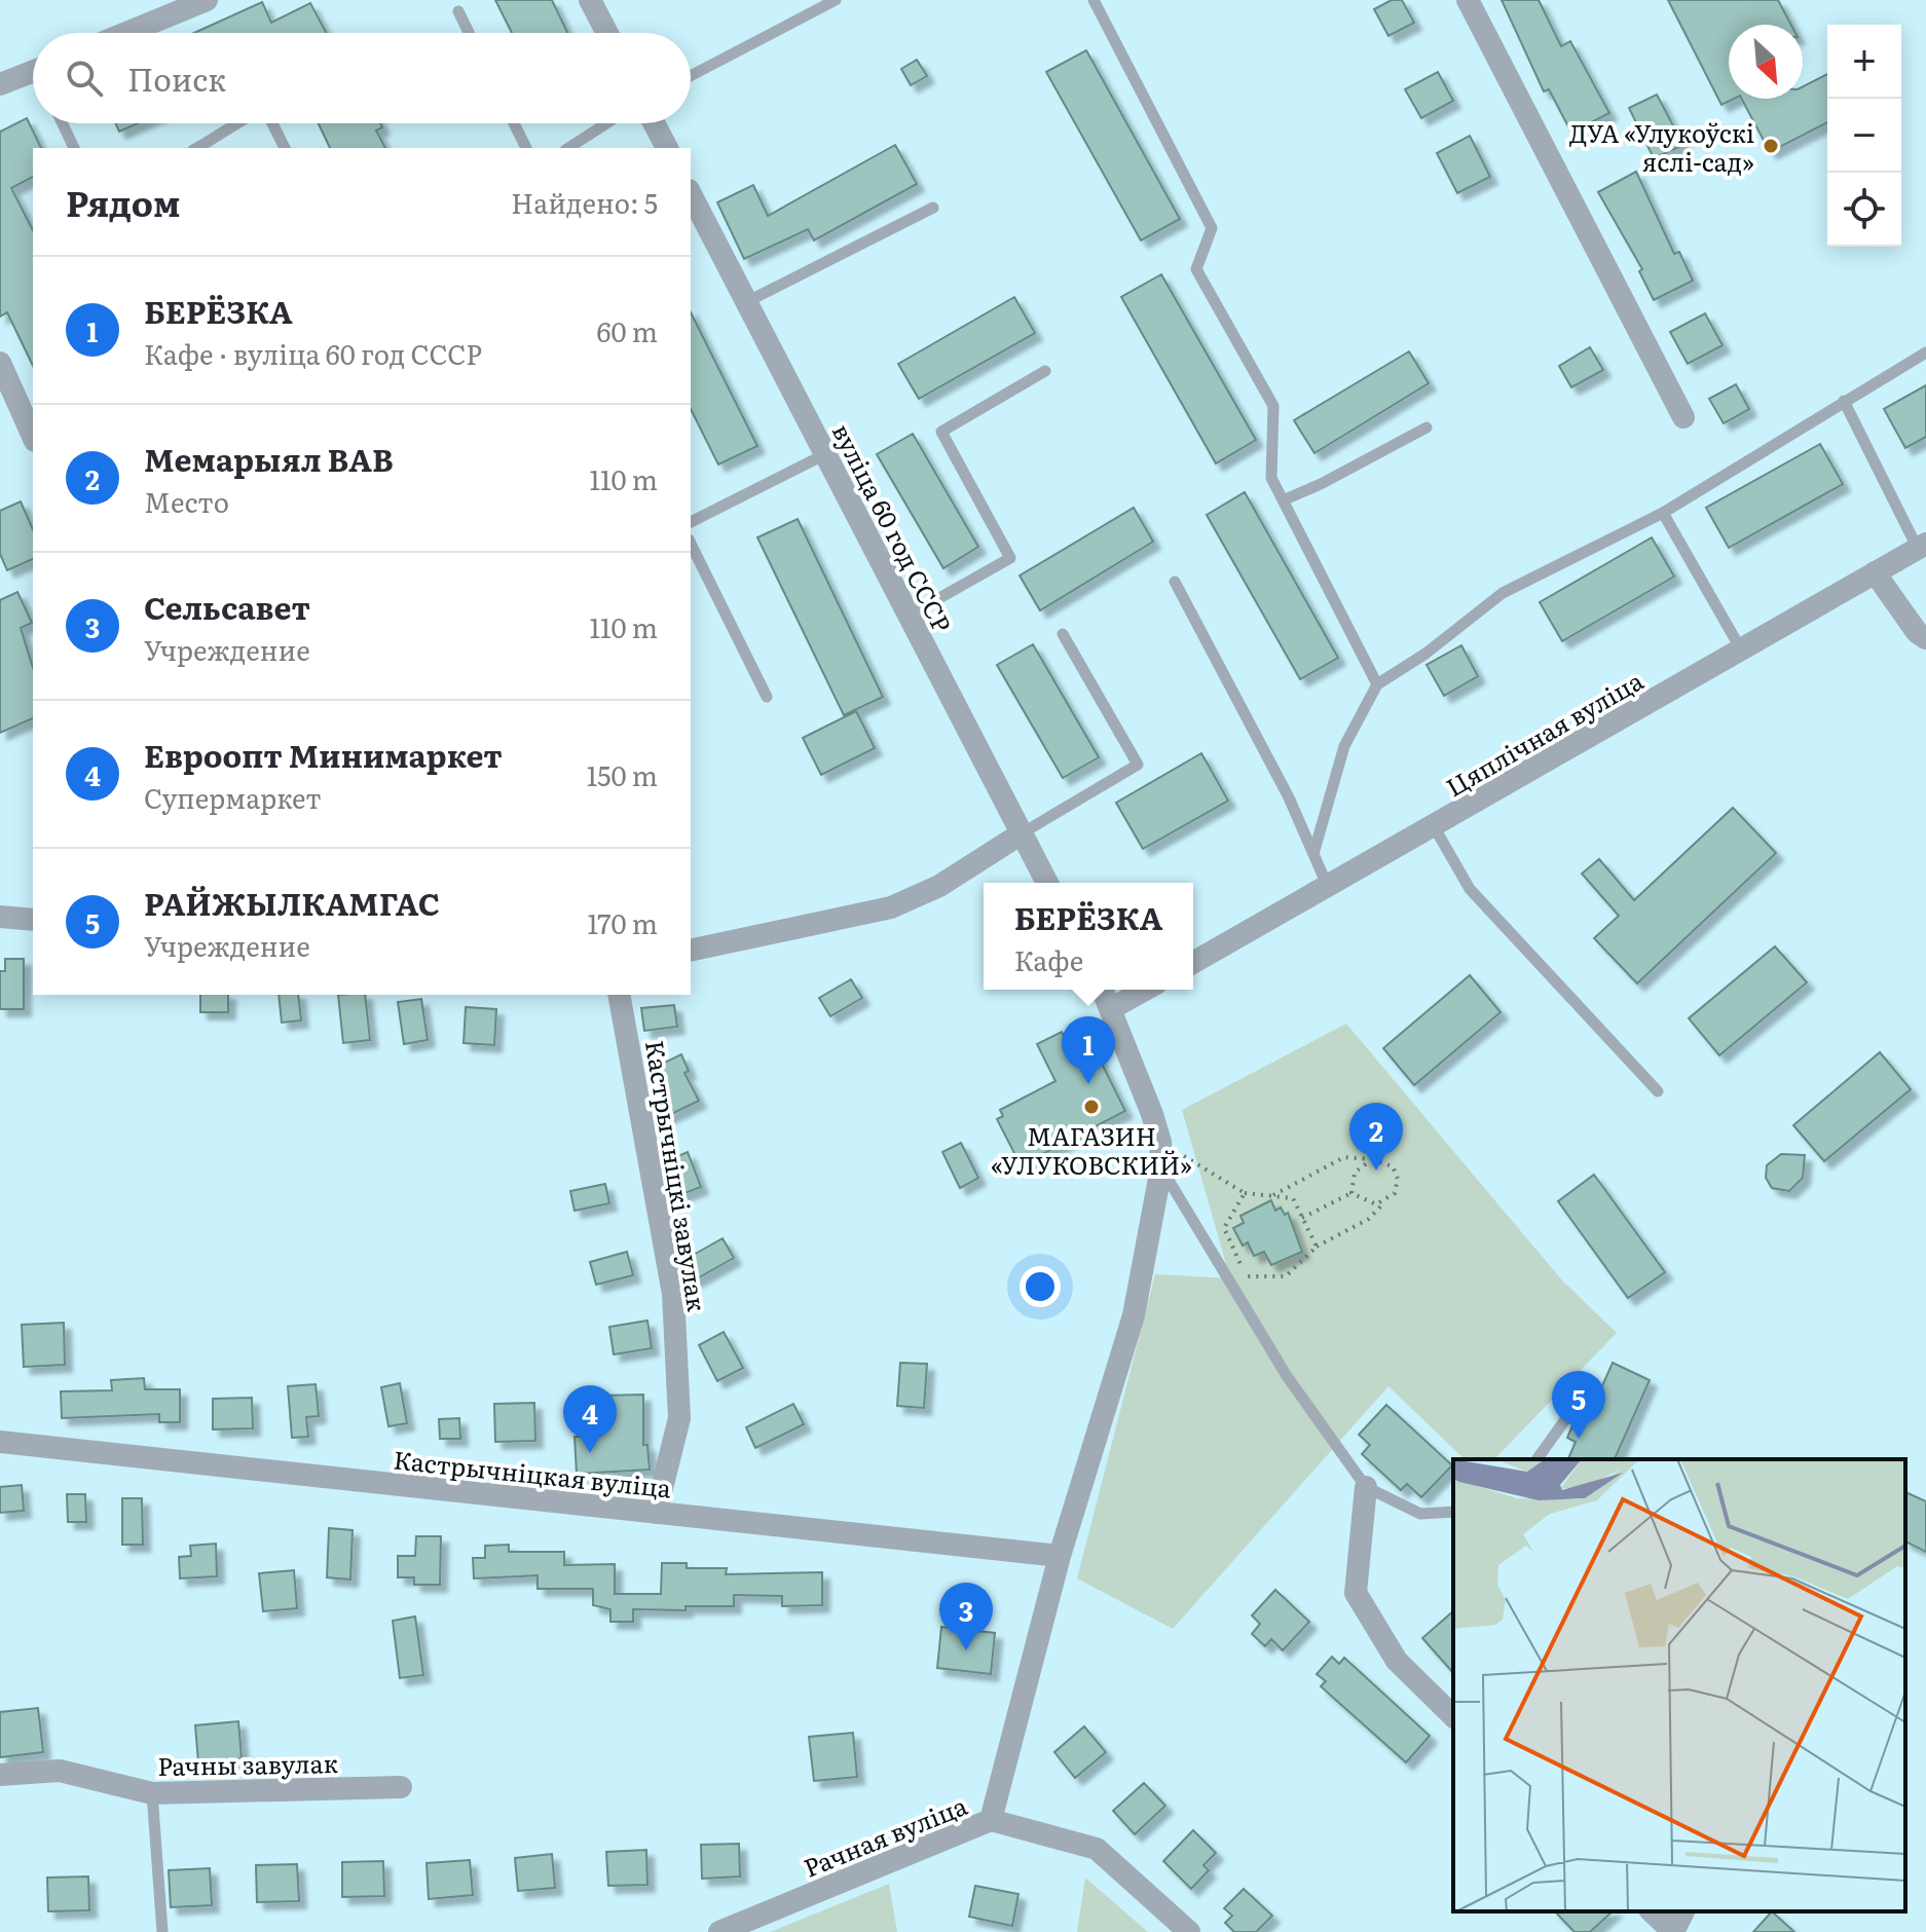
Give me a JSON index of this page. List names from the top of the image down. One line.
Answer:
{"streets":{"street":["вуліца 60 год СССР","Цяплічная вуліца","Кастрычніцкі завулак","Кастрычніцкая вуліца","Рачны завулак","Рачная вуліца"]},"crossings":[["Кастрычніцкі завулак","Кастрычніцкая вуліца"]],"places":["ДУА «Улукоўскі яслі-сад»","МАГАЗИН «УЛУКОВСКИЙ»"],"north":"bottom right","page":{"map_buttons":["+","−"],"search":"Поиск","heading":["Рядом","Найдено: 5"],"list":[{"mark":"1","name":"БЕРЁЗКА","note":"Кафе · вуліца 60 год СССР","value":"60 m"},{"mark":"2","name":"Мемарыял ВАВ","note":"Место","value":"110 m"},{"mark":"3","name":"Сельсавет","note":"Учреждение","value":"110 m"},{"mark":"4","name":"Евроопт Минимаркет","note":"Супермаркет","value":"150 m"},{"mark":"5","name":"РАЙЖЫЛКАМГАС","note":"Учреждение","value":"170 m"}],"popup":["БЕРЁЗКА","Кафе"],"pins":["1","2","5","4","3"]}}
